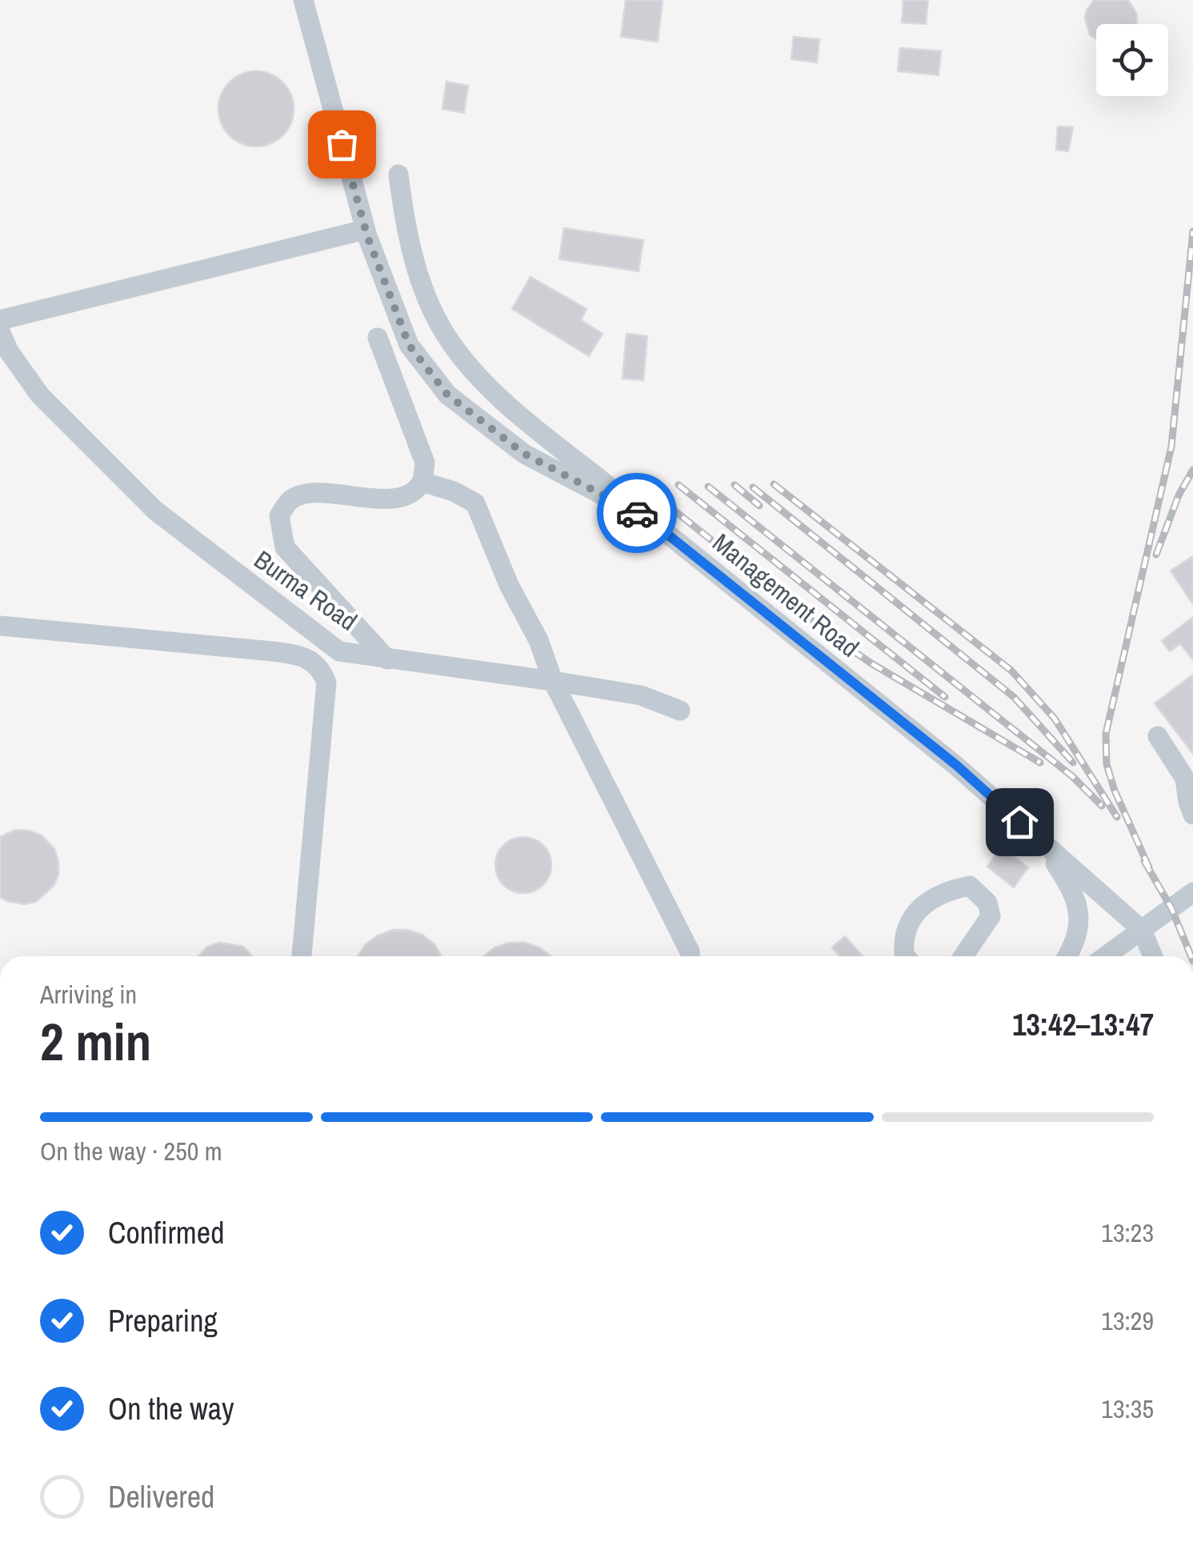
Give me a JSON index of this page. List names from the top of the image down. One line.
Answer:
{"streets":{"street":["Burma Road","Management Road"]},"page":{"heading":["2 min","Arriving in","13:42–13:47"],"bar":"On the way · 250 m","list":[["Confirmed","13:23"],["Preparing","13:29"],["On the way","13:35"],"Delivered"]}}
